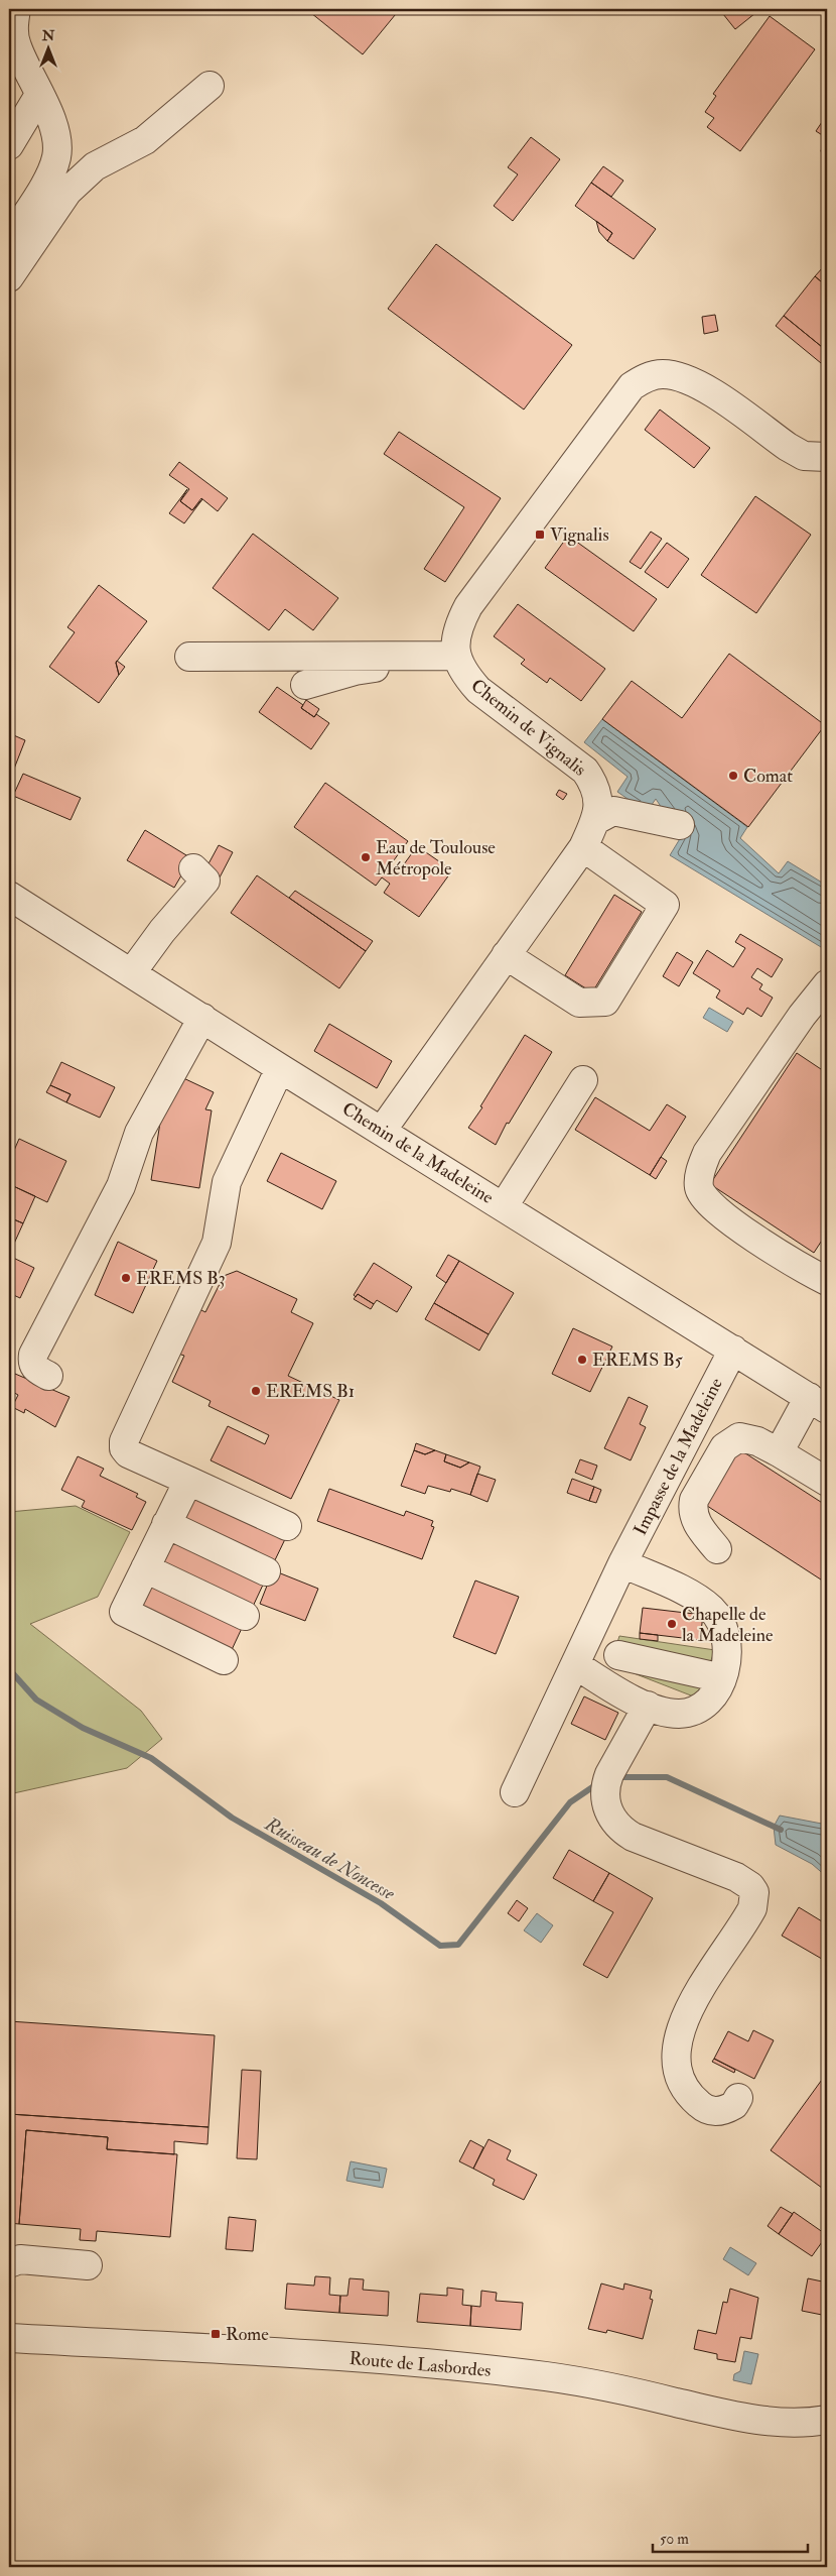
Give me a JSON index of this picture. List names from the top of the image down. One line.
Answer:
{"streets":{"street":["Chemin de Vignalis","Chemin de la Madeleine","Impasse de la Madeleine","Route de Lasbordes"]},"crossings":[["Chemin de Vignalis","Chemin de la Madeleine"],["Chemin de la Madeleine","Impasse de la Madeleine"]],"water":["Ruisseau de Noncesse"],"places":{"transit":["Vignalis","Rome"],"other":["Comat","Eau de Toulouse Métropole","EREMS B3","EREMS B5","EREMS B1","Chapelle de la Madeleine"]},"scale_bar":"50 m","north":"top"}
